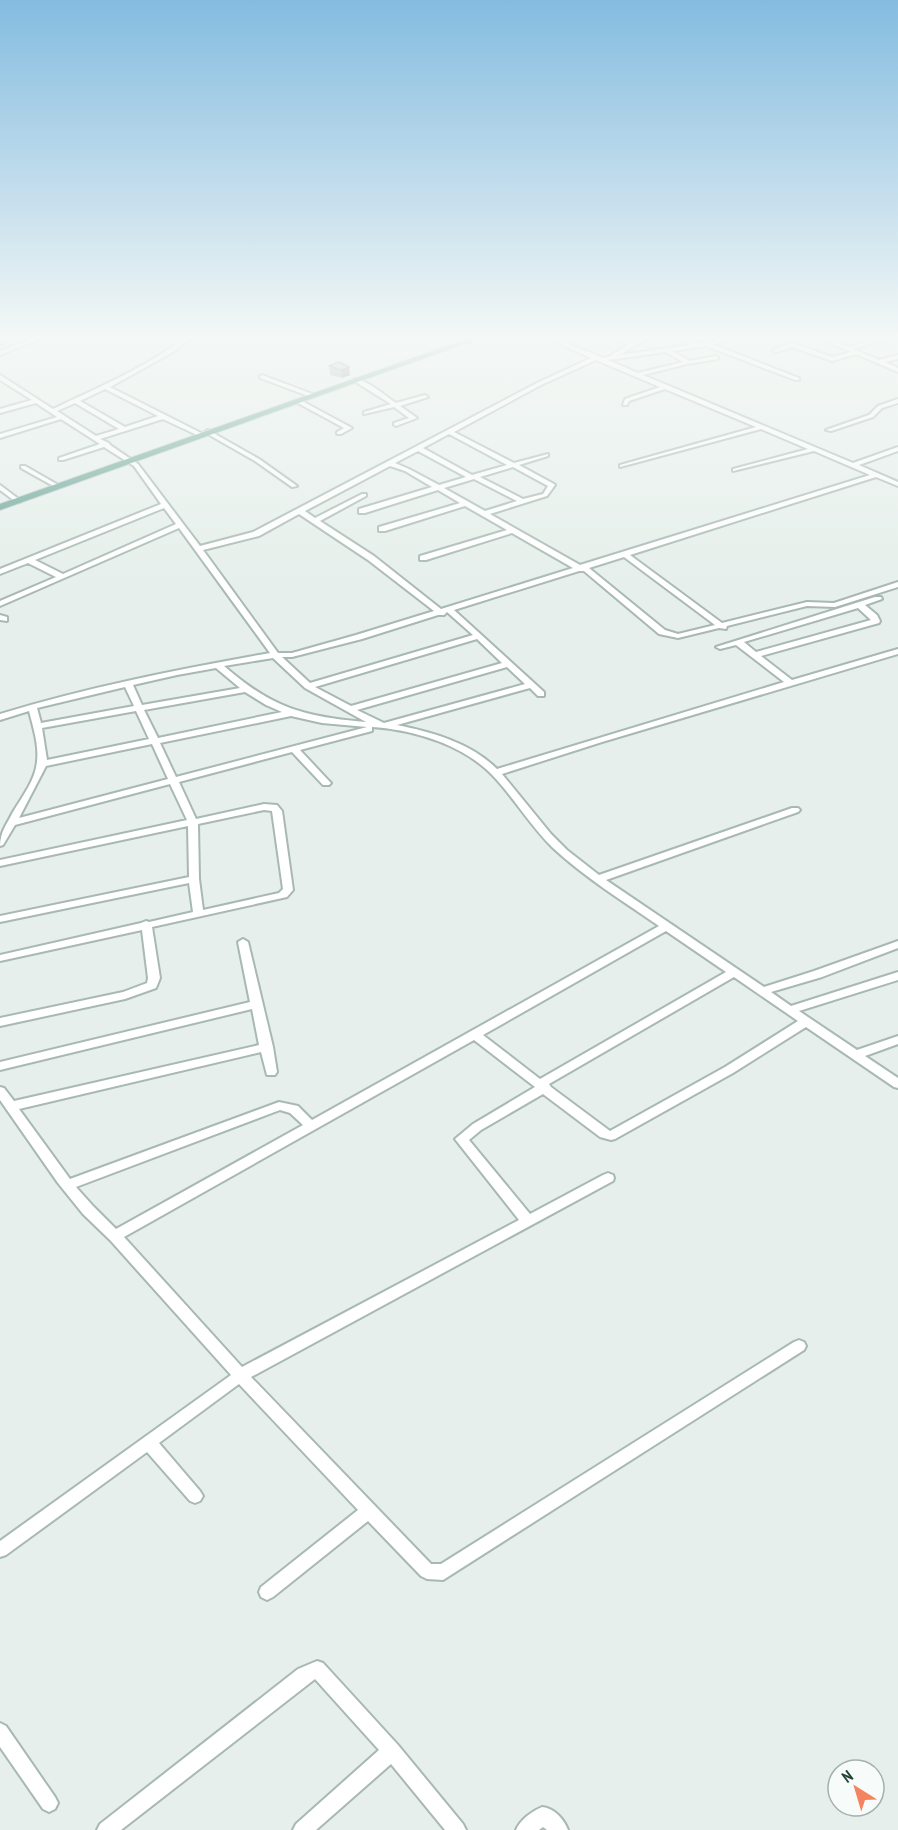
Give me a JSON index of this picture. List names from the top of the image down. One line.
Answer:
{"north":"top left"}
